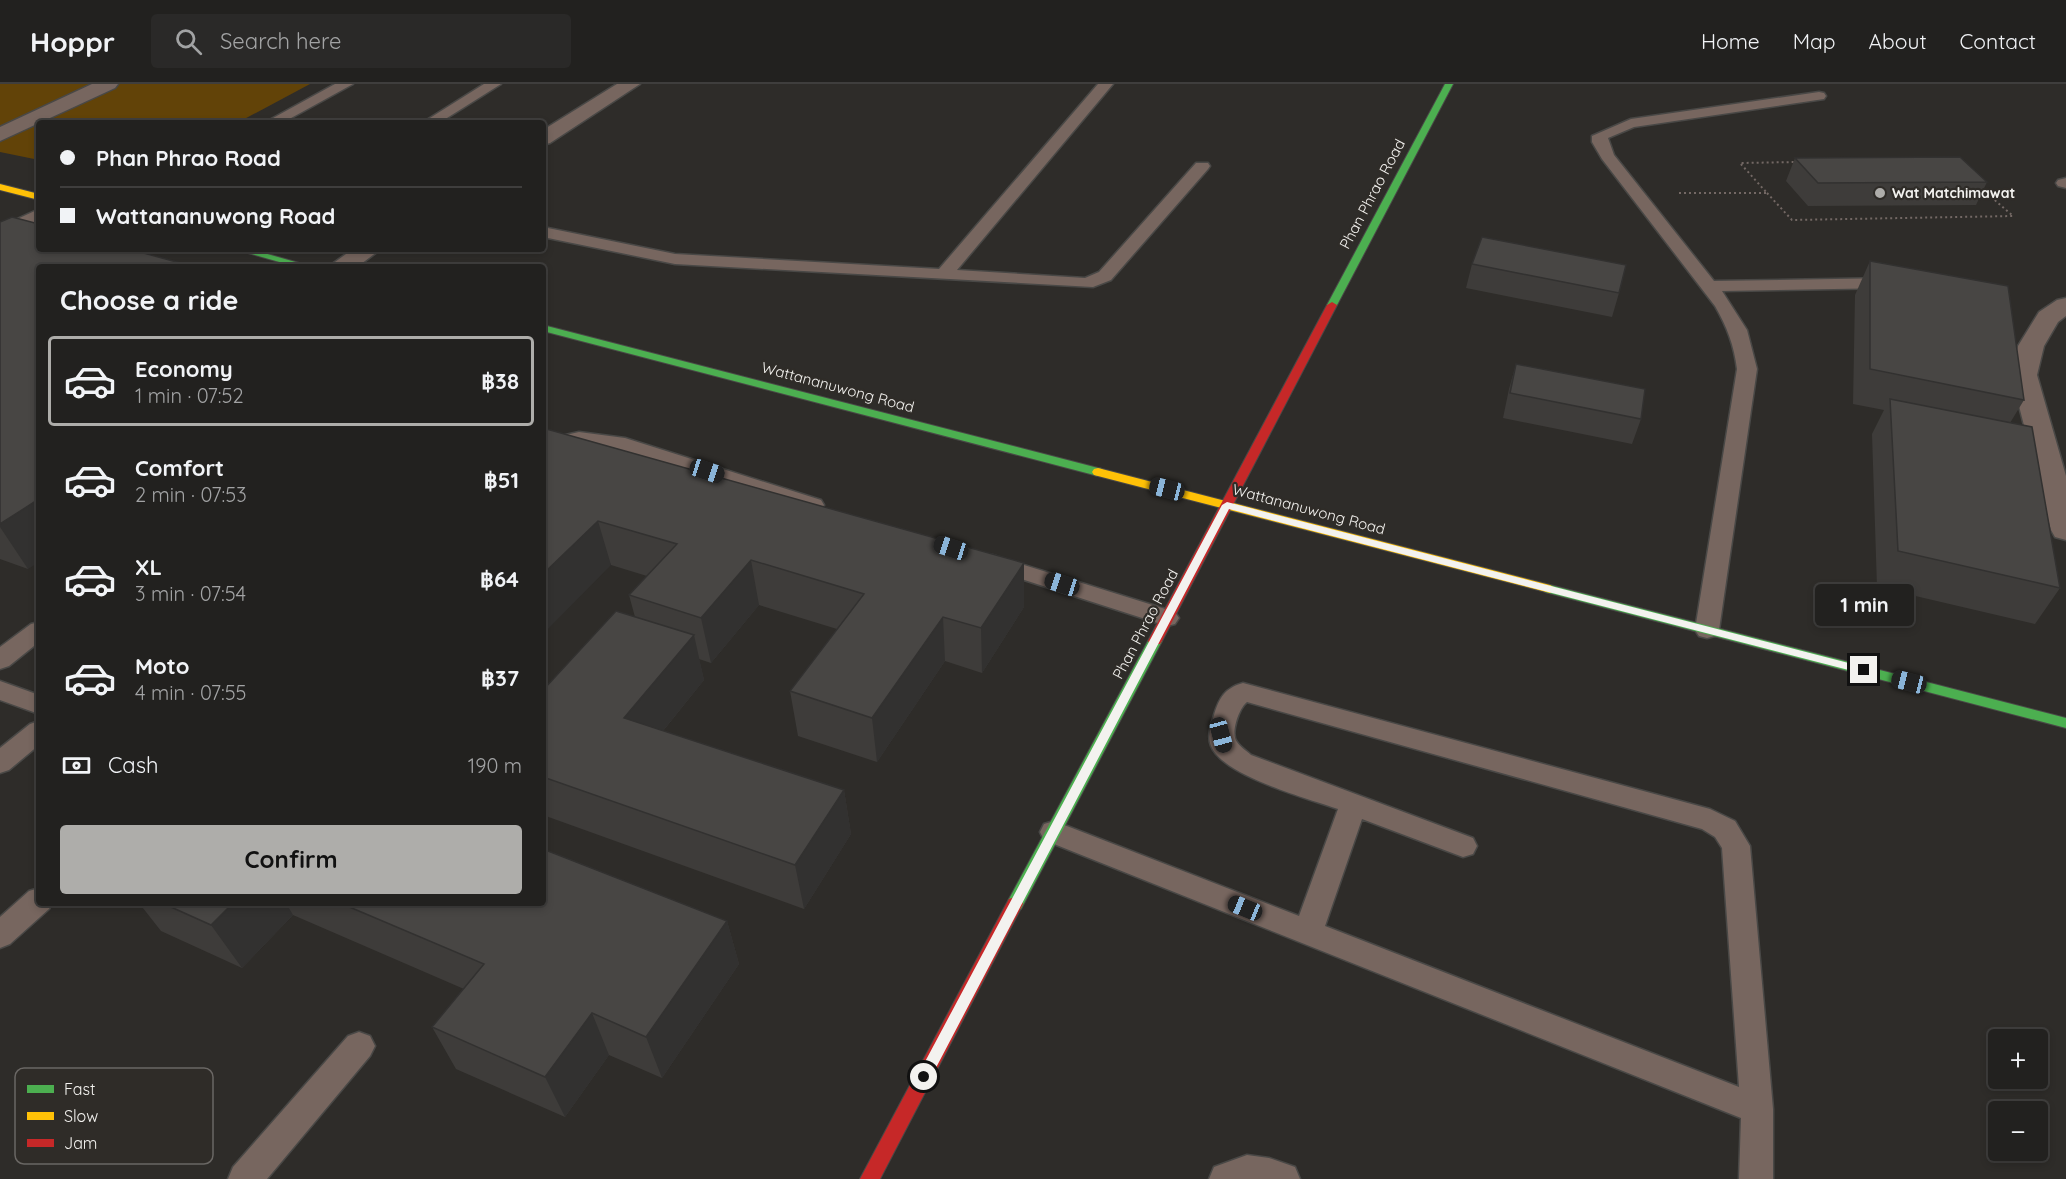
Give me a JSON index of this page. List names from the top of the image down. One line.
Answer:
{"streets":{"street":["Phan Phrao Road","Wattananuwong Road"]},"crossings":[["Phan Phrao Road","Wattananuwong Road"]],"places":["Wat Matchimawat"],"legend":["Fast","Slow","Jam"],"page":{"header":"Hoppr","search":"Search here","nav":["Home","Map","About","Contact"],"banner":["Phan Phrao Road","Wattananuwong Road"],"heading":"Choose a ride","list":[{"name":"Economy","note":"1 min · 07:52","value":"฿38"},{"name":"Comfort","note":"2 min · 07:53","value":"฿51"},{"name":"XL","note":"3 min · 07:54","value":"฿64"},{"name":"Moto","note":"4 min · 07:55","value":"฿37"}],"bubble":"1 min","pay":["Cash","190 m"],"buttons":"Confirm","map_buttons":["+","−"]}}
